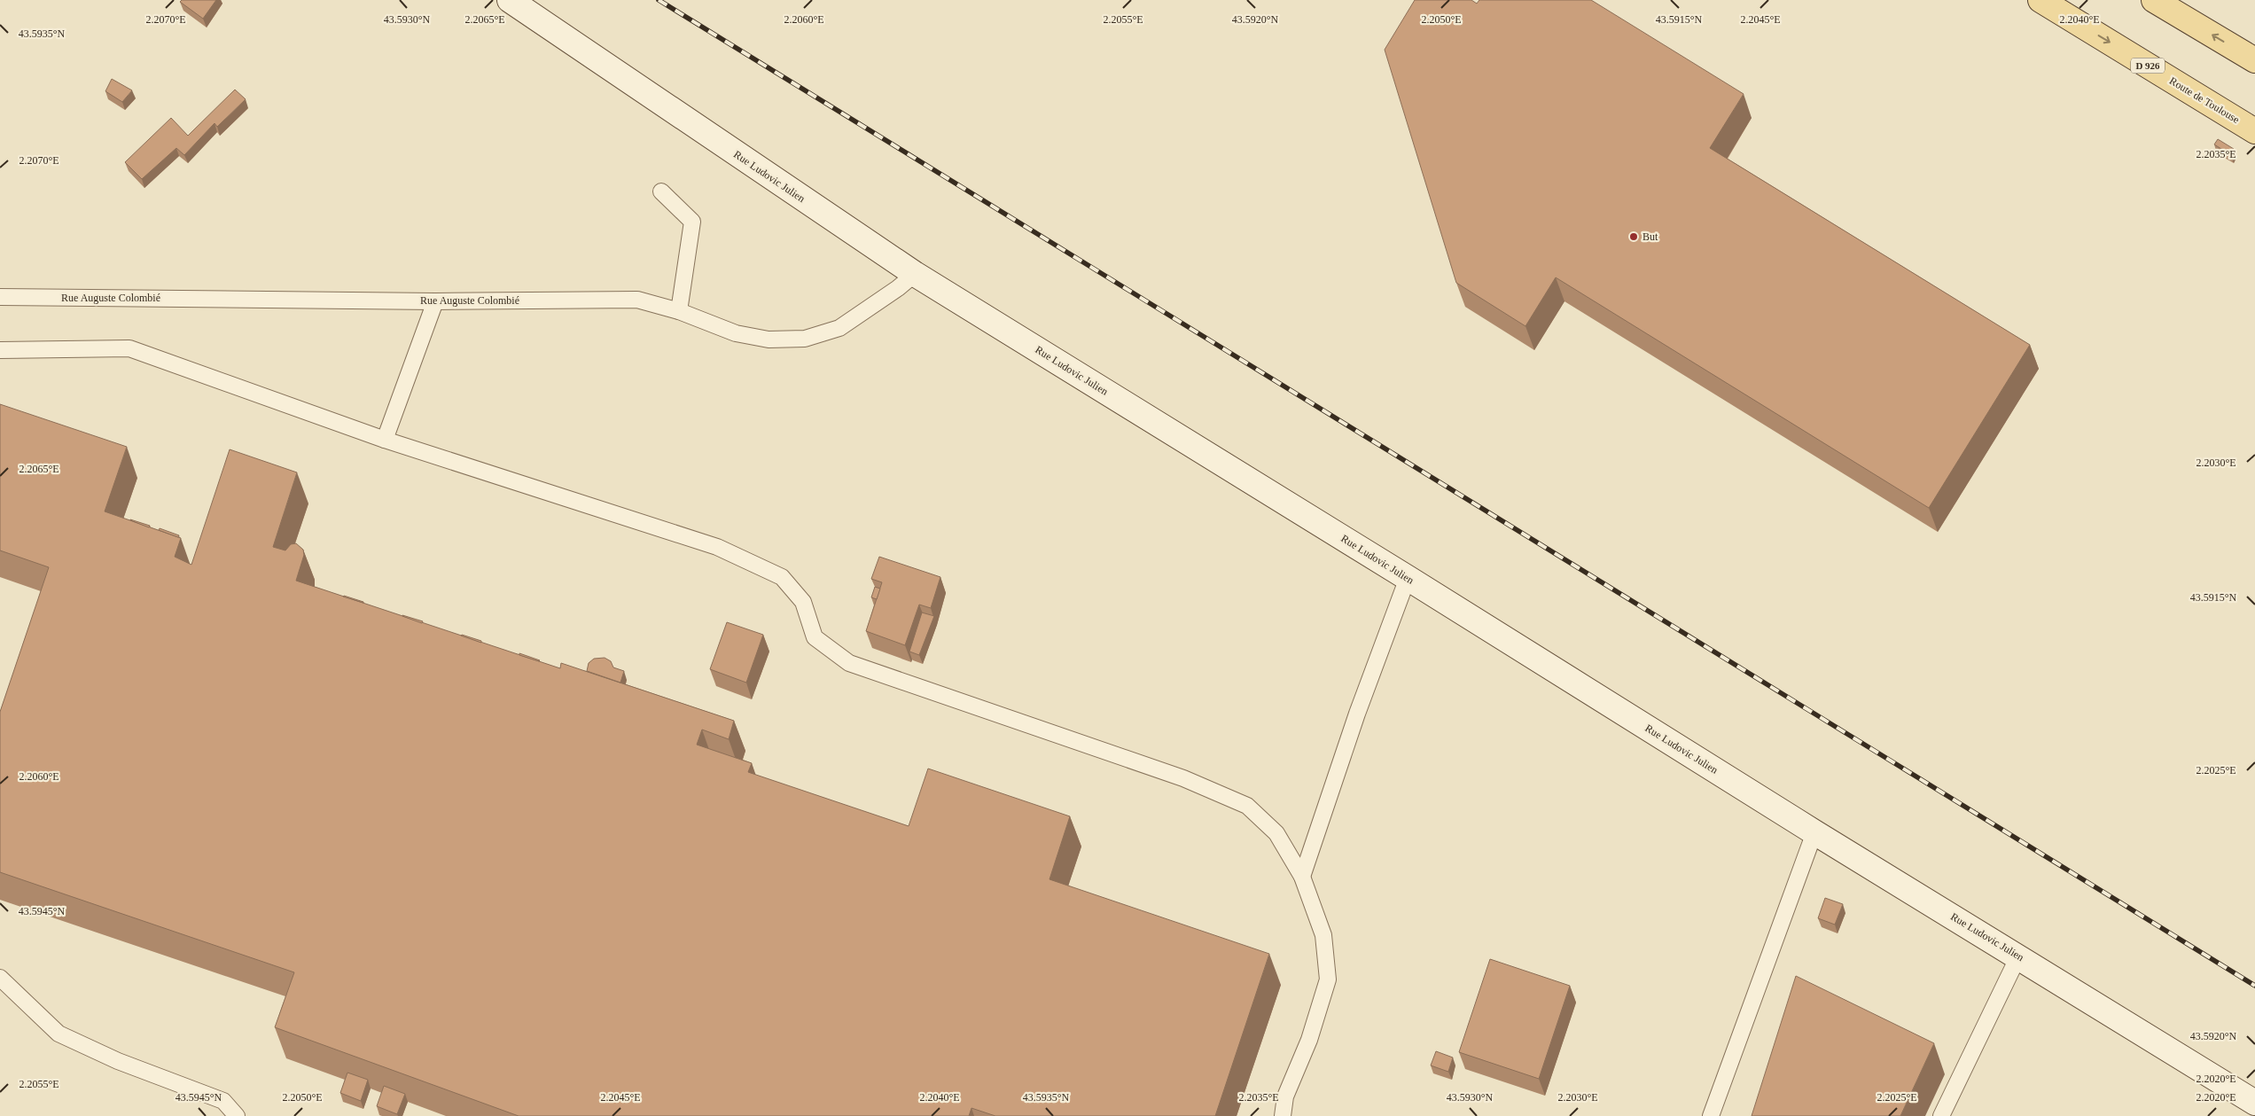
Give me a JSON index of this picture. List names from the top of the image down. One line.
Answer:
{"streets":{"main road":["D 926","Route de Toulouse","Rue Ludovic Julien"],"lane":["Rue Auguste Colombié"]},"crossings":[["Rue Ludovic Julien","Rue Auguste Colombié"]],"places":["But"],"coordinates":["2.2070°E","2.2065°E","2.2060°E","2.2055°E","2.2050°E","2.2045°E","2.2040°E","43.5930°N","43.5920°N","43.5915°N","43.5935°N","2.2035°E","2.2030°E","2.2025°E","43.5945°N","2.2020°E"]}
